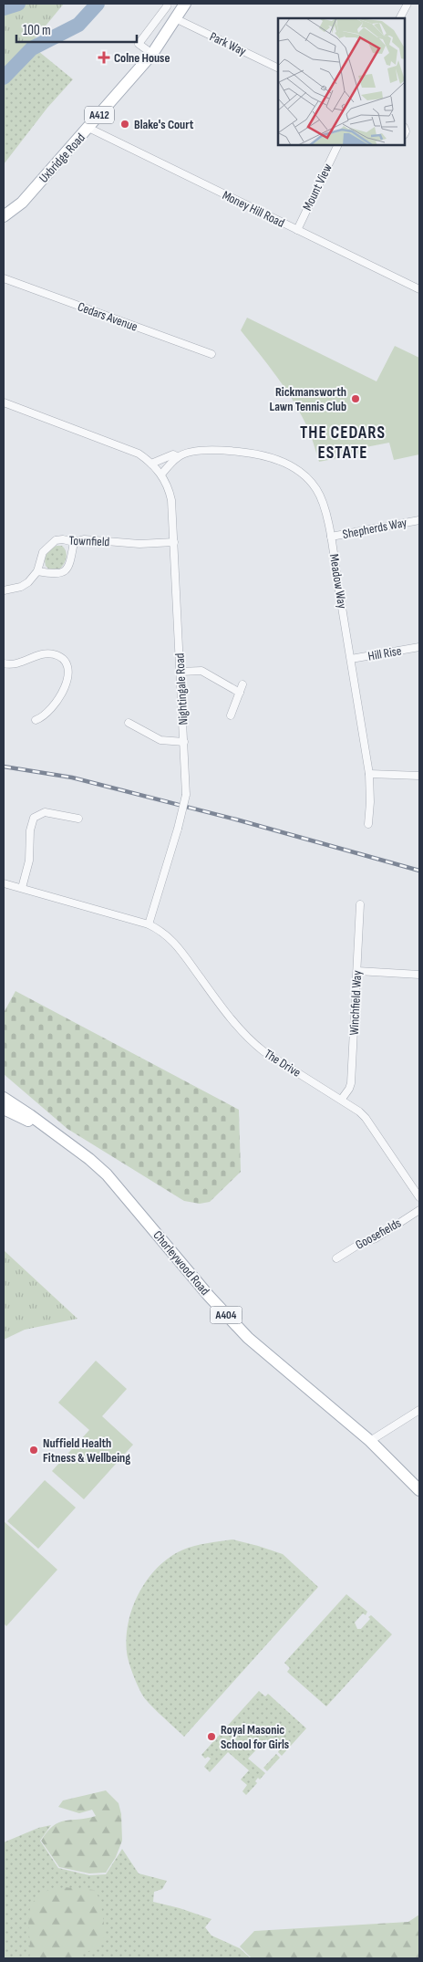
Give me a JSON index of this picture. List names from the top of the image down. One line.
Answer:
{"streets":{"main road":["A412","Uxbridge Road","Chorleywood Road","A404"],"street":["Park Way","Mount View","Money Hill Road","Cedars Avenue","Shepherds Way","Townfield","Meadow Way","Hill Rise","Nightingale Road","Winchfield Way","The Drive","Goosefields"]},"crossings":[["Park Way","Uxbridge Road"],["Uxbridge Road","Money Hill Road"],["Mount View","Money Hill Road"],["Shepherds Way","Meadow Way"],["Townfield","Nightingale Road"],["Meadow Way","Hill Rise"],["Meadow Way","Nightingale Road"],["Nightingale Road","The Drive"],["Winchfield Way","The Drive"],["Chorleywood Road","A404"]],"districts":["THE CEDARS ESTATE"],"places":{"health":["Colne House"],"other":["Blake's Court","Rickmansworth Lawn Tennis Club","Nuffield Health Fitness & Wellbeing","Royal Masonic School for Girls"]},"scale_bar":"100 m"}
